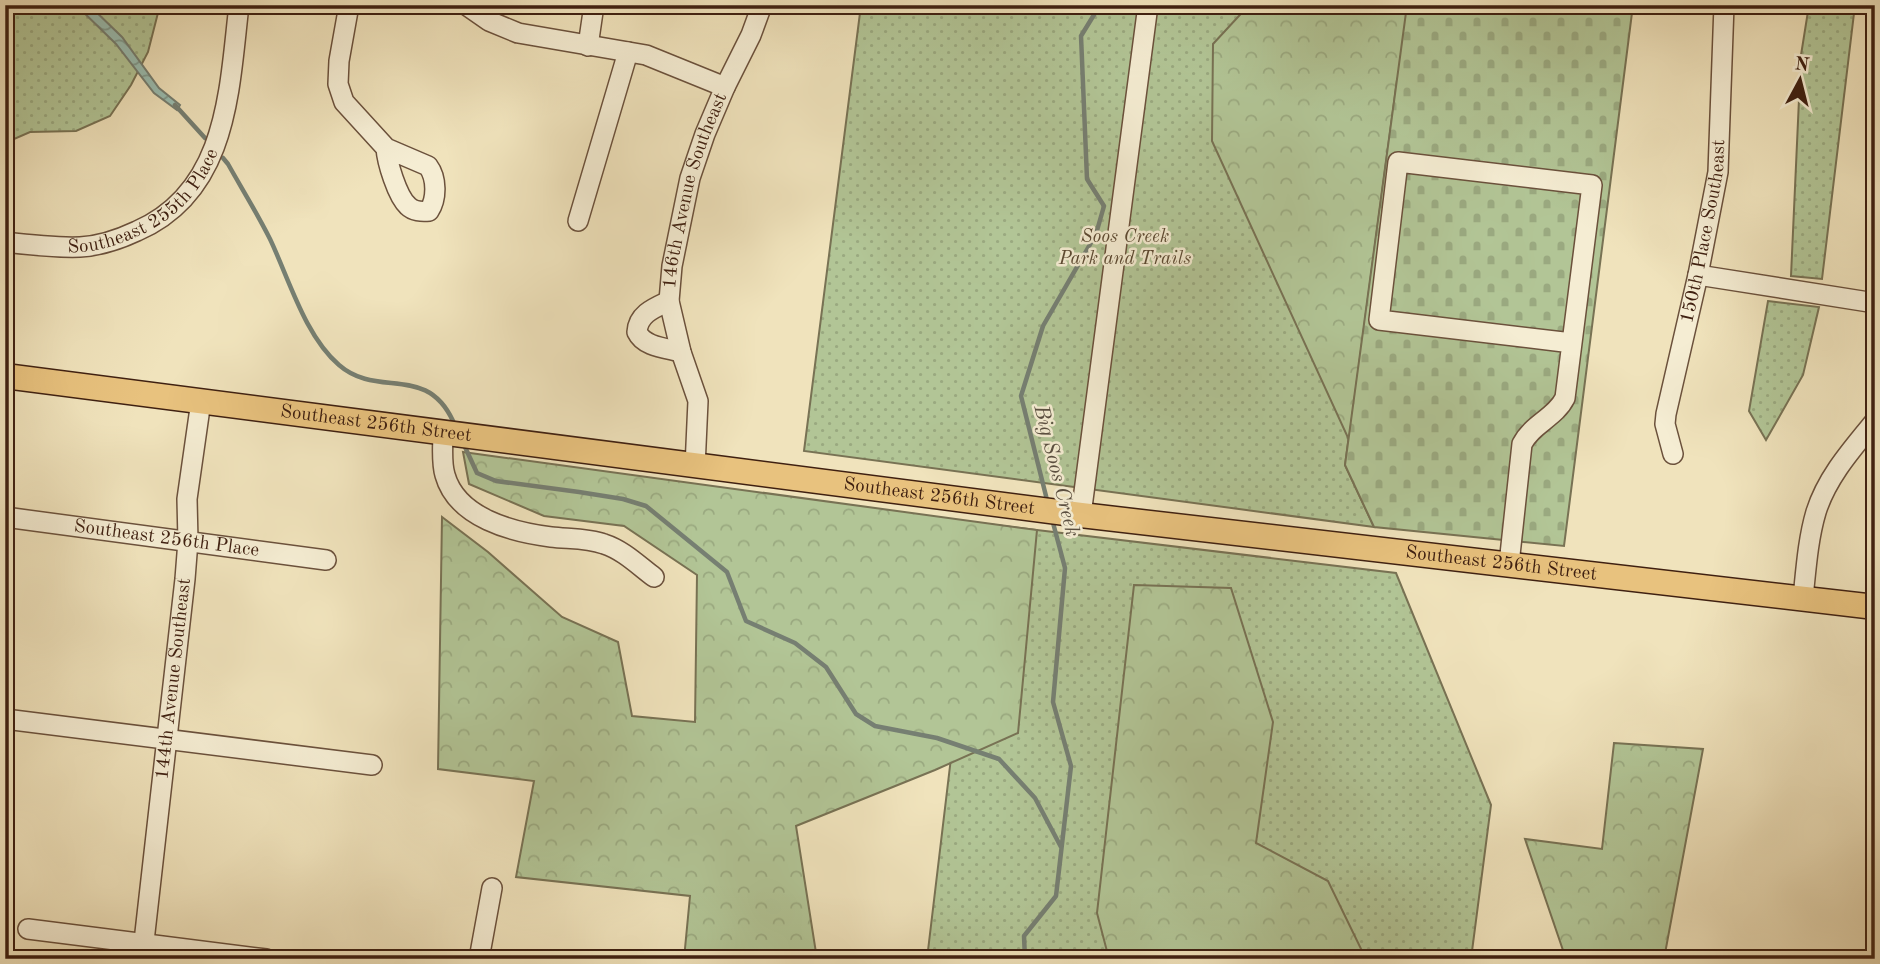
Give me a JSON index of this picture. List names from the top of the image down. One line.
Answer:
{"streets":{"main road":["Southeast 256th Street"],"street":["146th Avenue Southeast","Southeast 255th Place","150th Place Southeast","Southeast 256th Place","144th Avenue Southeast"]},"crossings":[["146th Avenue Southeast","Southeast 256th Street"],["Southeast 256th Street","144th Avenue Southeast"],["Southeast 256th Place","144th Avenue Southeast"]],"water":["Big Soos Creek"],"parks":["Soos Creek Park and Trails"],"north":"top"}
